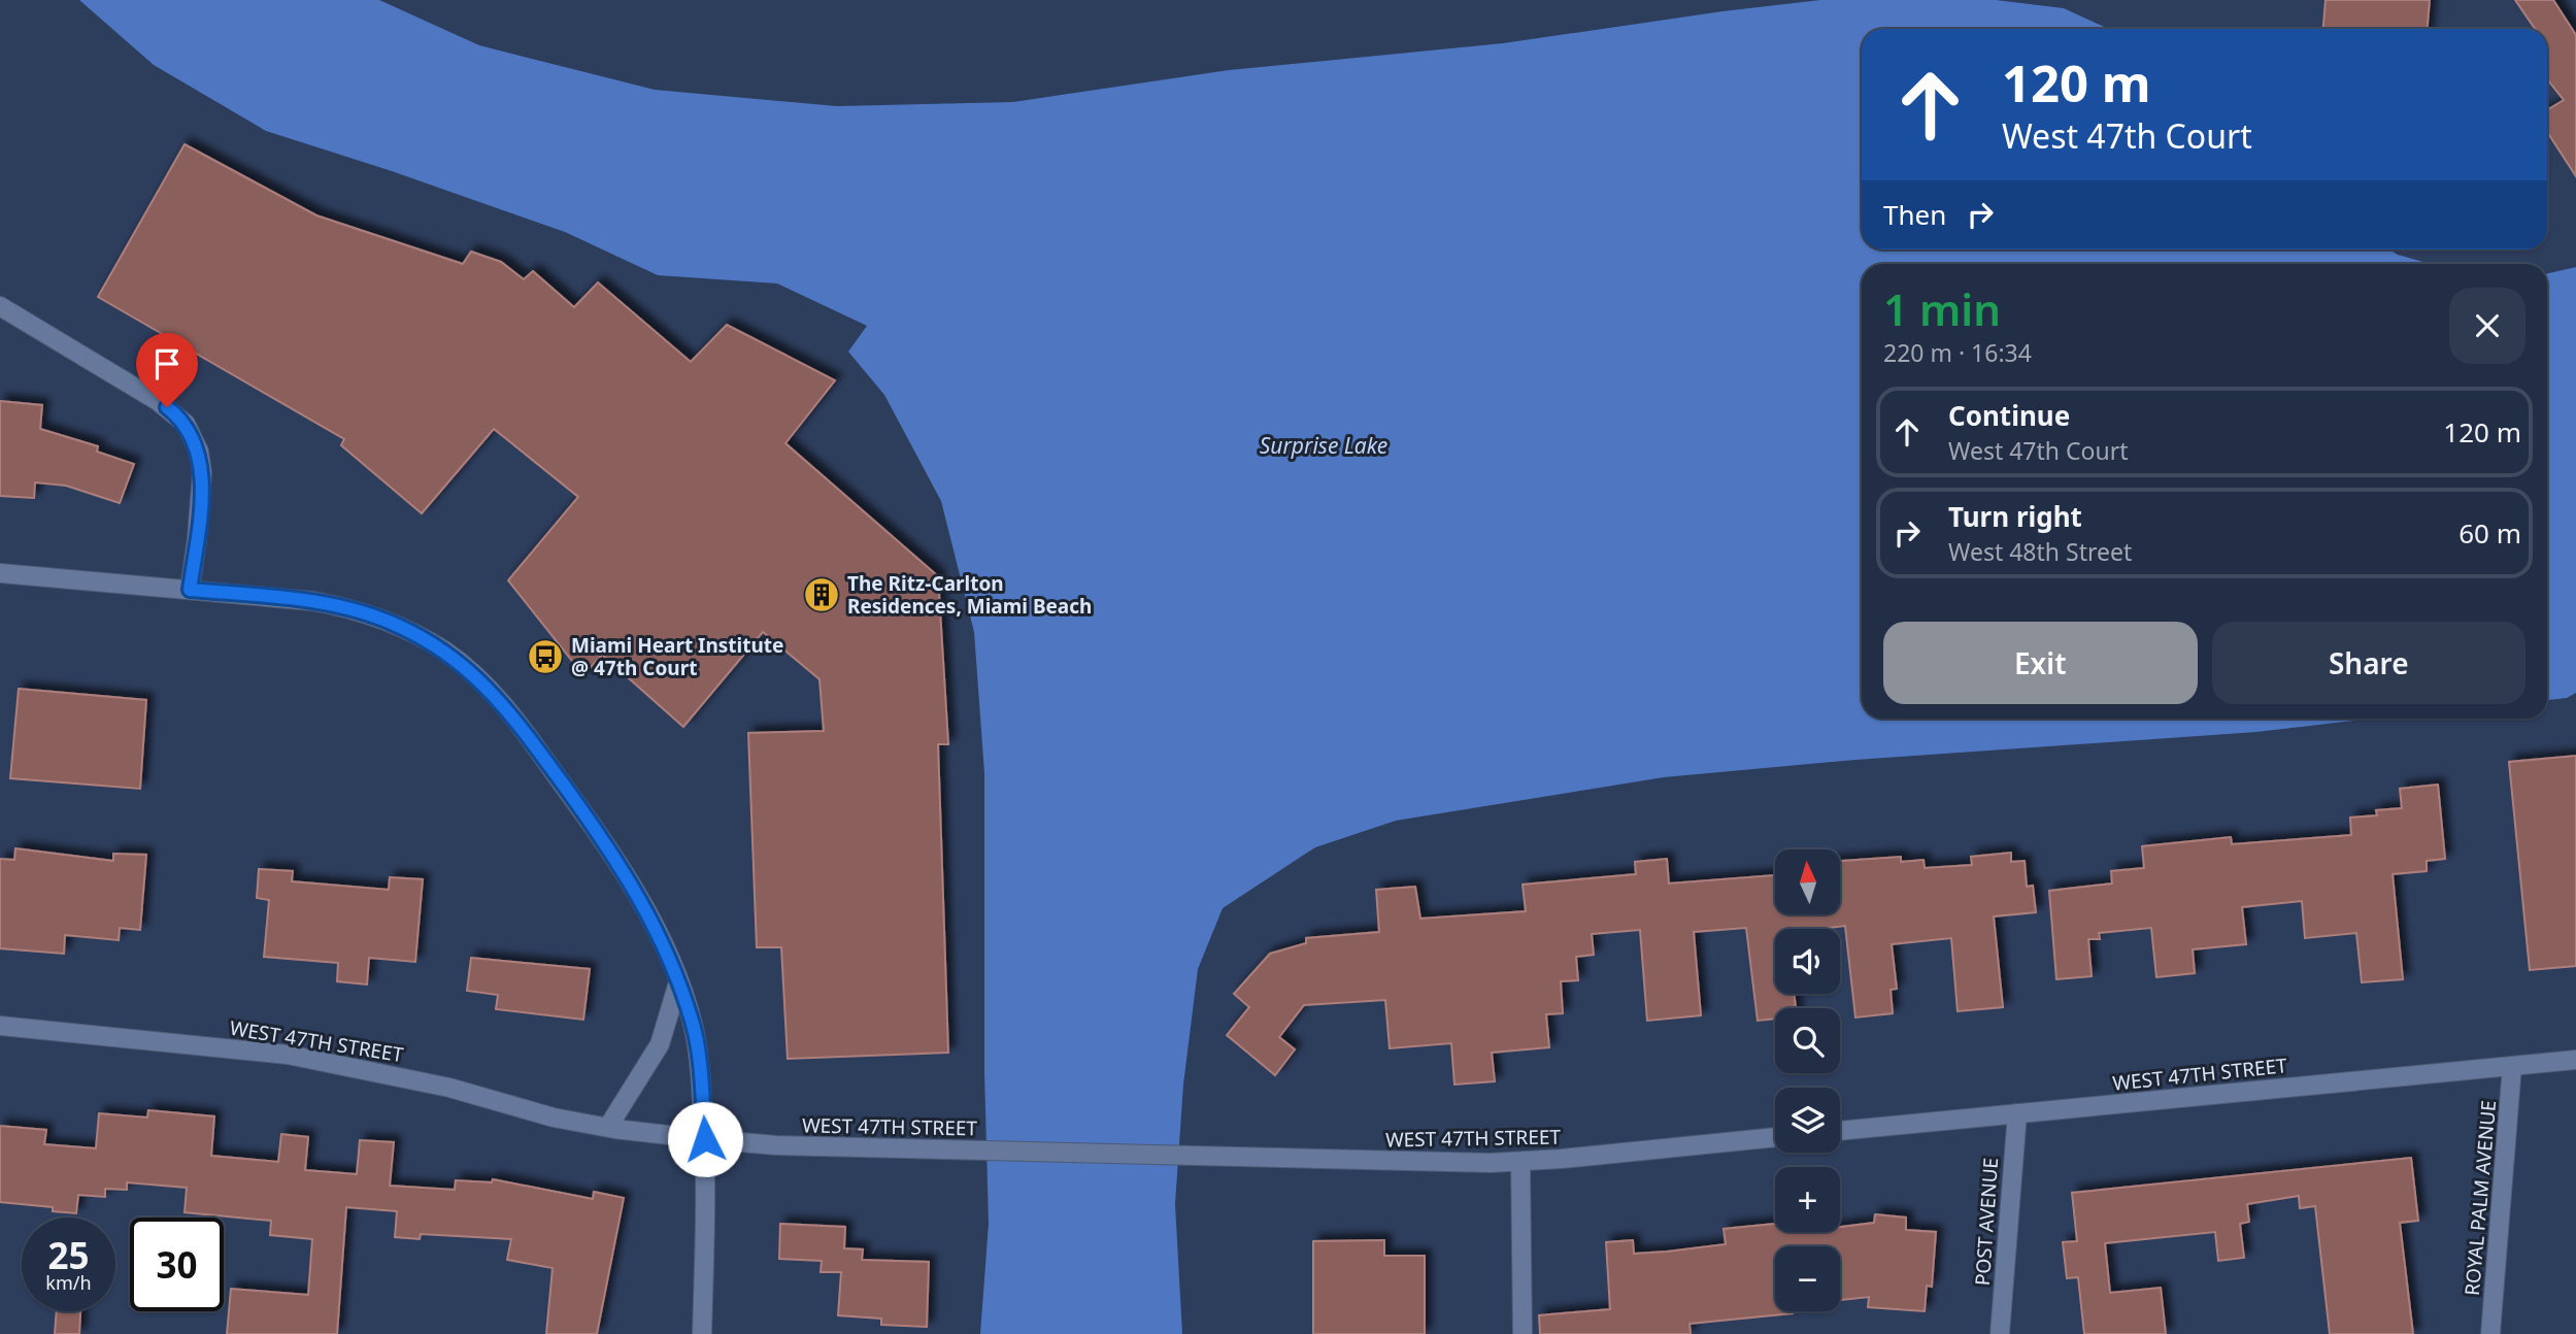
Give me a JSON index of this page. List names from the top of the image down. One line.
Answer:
{"streets":{"street":["WEST 47TH STREET","ROYAL PALM AVENUE","POST AVENUE"]},"crossings":[["WEST 47TH STREET","ROYAL PALM AVENUE"],["WEST 47TH STREET","POST AVENUE"]],"water":["Surprise Lake"],"places":{"building":["The Ritz-Carlton Residences, Miami Beach"],"bus stop":["Miami Heart Institute @ 47th Court"]},"north":"top","page":{"turn":["120 m","West 47th Court"],"then":"Then","heading":["1 min","220 m · 16:34"],"list":[{"name":"Continue","note":"West 47th Court","value":"120 m"},{"name":"Turn right","note":"West 48th Street","value":"60 m"}],"buttons":["Exit","Share"],"map_buttons":["+","−"],"speed":"25 km/h","limit":"30"}}
